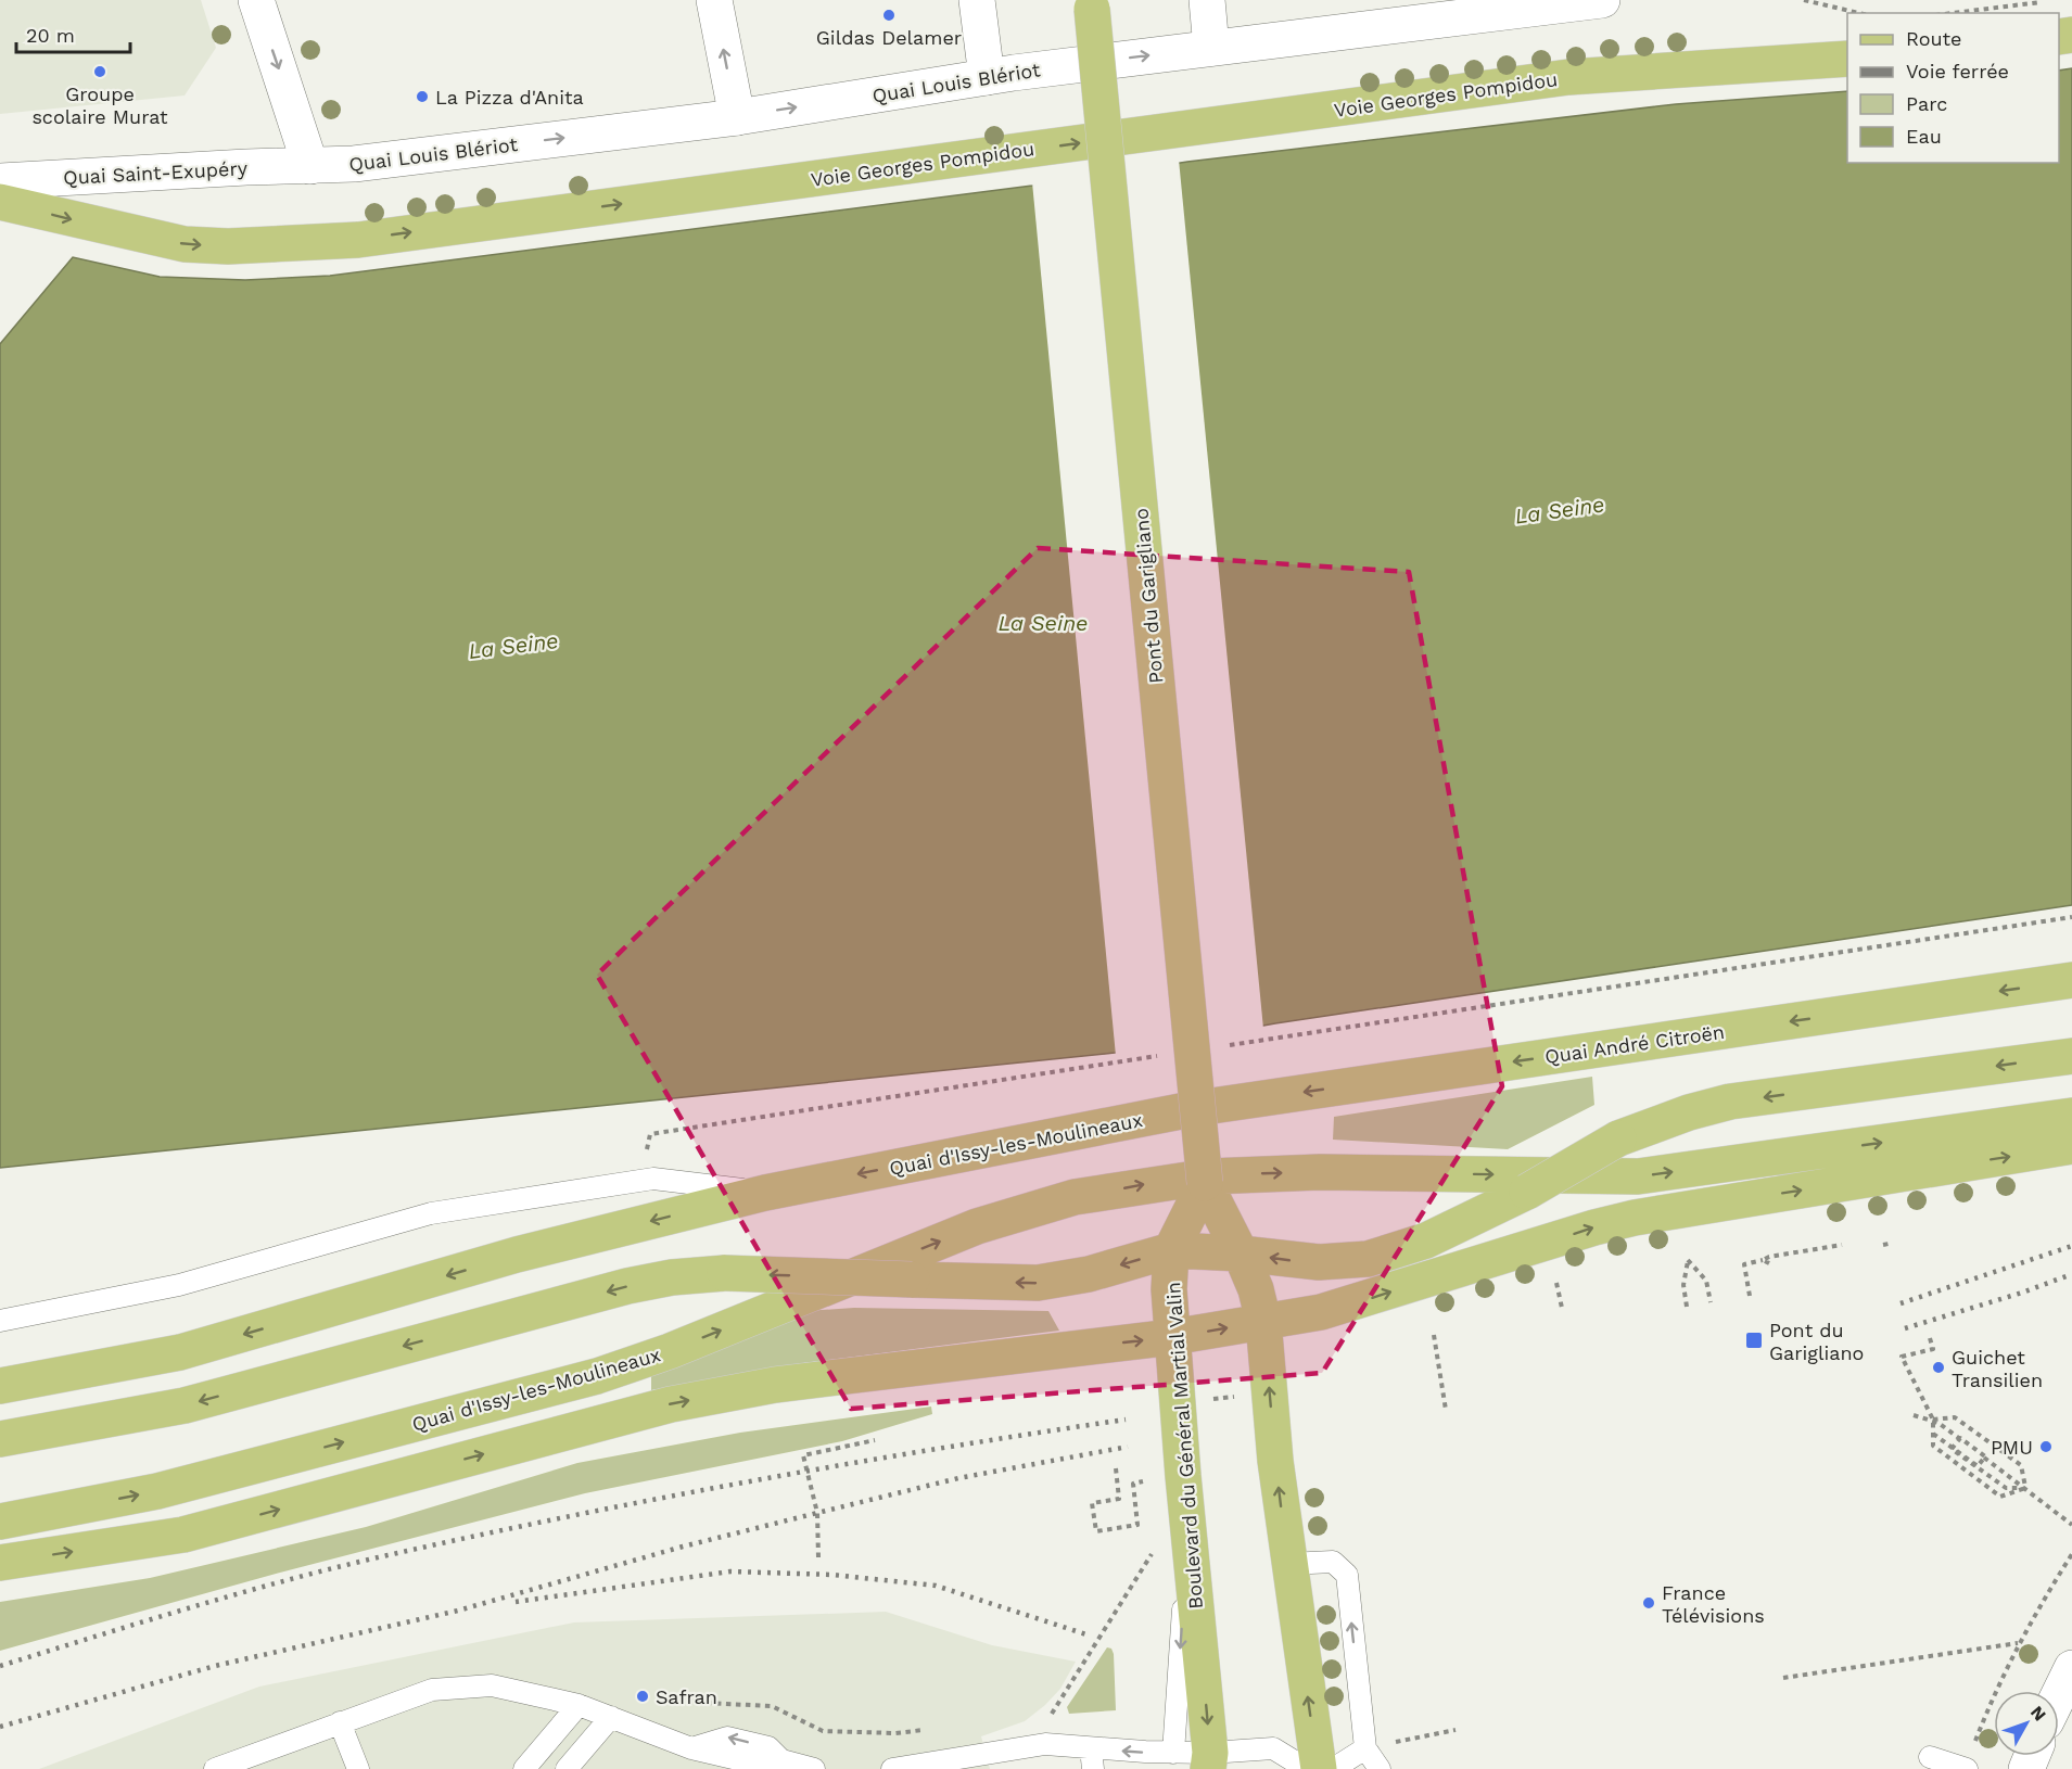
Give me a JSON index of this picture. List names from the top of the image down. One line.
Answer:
{"streets":{"main road":["Voie Georges Pompidou","Pont du Garigliano","Quai André Citroën","Quai d'Issy-les-Moulineaux","Boulevard du Général Martial Valin"],"street":["Quai Louis Blériot","Quai Saint-Exupéry"]},"crossings":[["Quai Louis Blériot","Quai Saint-Exupéry"],["Pont du Garigliano","Quai d'Issy-les-Moulineaux"],["Pont du Garigliano","Boulevard du Général Martial Valin"],["Quai André Citroën","Quai d'Issy-les-Moulineaux"],["Quai d'Issy-les-Moulineaux","Boulevard du Général Martial Valin"]],"one_way":["Quai Louis Blériot","Voie Georges Pompidou"],"water":["La Seine"],"places":{"other":["Gildas Delamer","Groupe scolaire Murat","La Pizza d'Anita","Guichet Transilien","PMU","France Télévisions","Safran"],"transit":["Pont du Garigliano"]},"legend":["Route","Voie ferrée","Parc","Eau"],"scale_bar":"20 m","north":"top right"}
